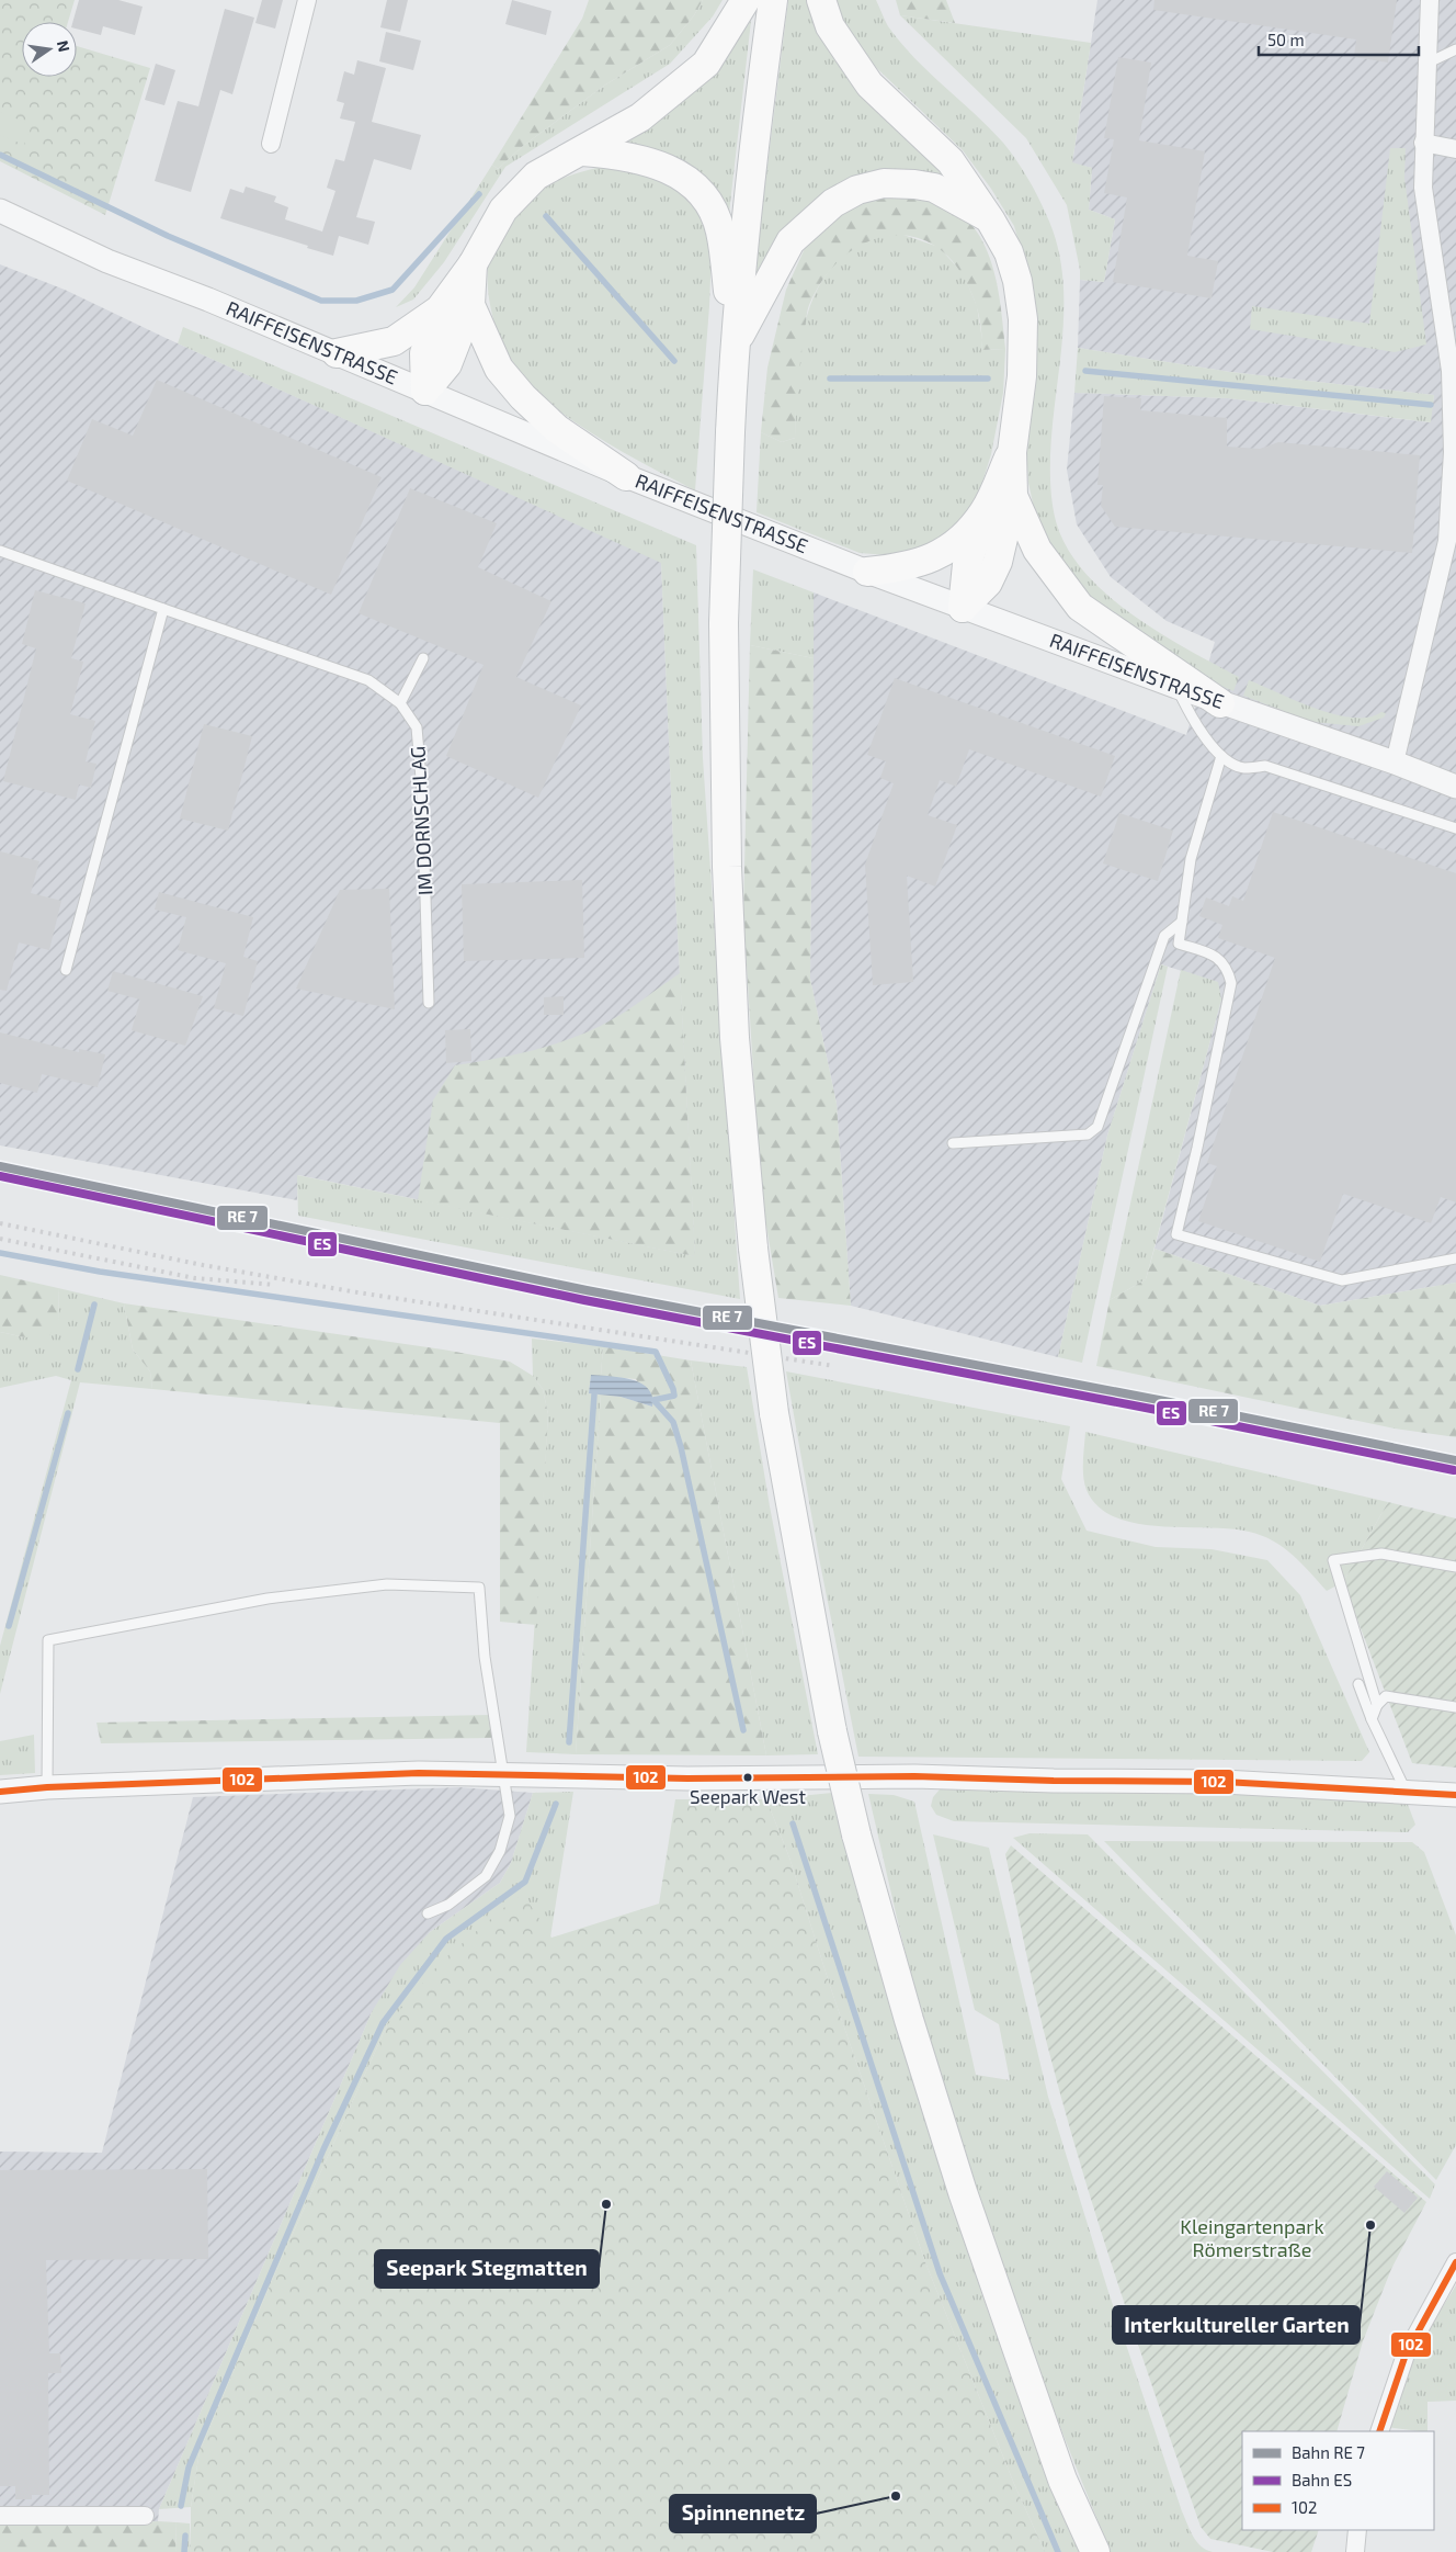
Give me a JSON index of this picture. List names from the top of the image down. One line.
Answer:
{"streets":{"street":["RAIFFEISENSTRASSE"],"lane":["IM DORNSCHLAG"]},"parks":["Kleingartenpark Römerstraße"],"places":["Seepark West","Seepark Stegmatten","Interkultureller Garten","Spinnennetz"],"lines":["rail line ES","transit line 102"],"legend":["Bahn RE 7","Bahn ES","102"],"scale_bar":"50 m","north":"right"}
